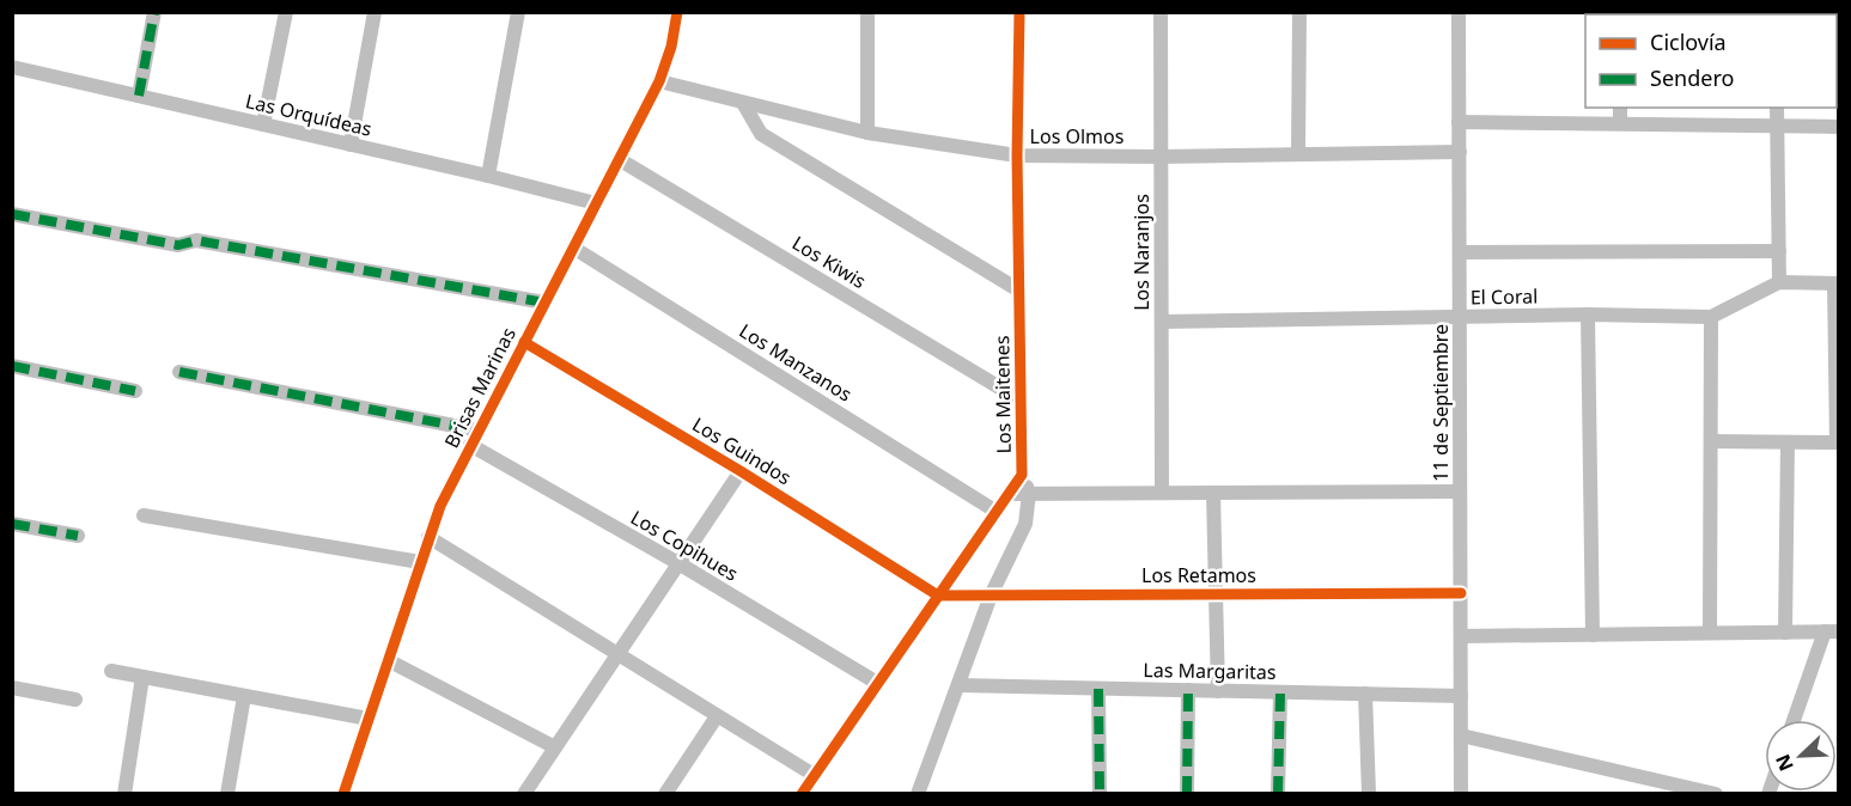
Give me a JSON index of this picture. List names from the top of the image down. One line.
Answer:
{"streets":{"street":["Las Orquídeas","Los Olmos","Los Naranjos","Los Kiwis","El Coral","Los Manzanos","Brisas Marinas","Los Maitenes","11 de Septiembre","Los Guindos","Los Copihues","Los Retamos","Las Margaritas"]},"crossings":[["Las Orquídeas","Brisas Marinas"],["Los Olmos","Los Naranjos"],["Los Olmos","Brisas Marinas"],["Los Olmos","Los Maitenes"],["Los Olmos","11 de Septiembre"],["Los Naranjos","El Coral"],["Los Kiwis","Brisas Marinas"],["Los Kiwis","Los Maitenes"],["El Coral","11 de Septiembre"],["Los Manzanos","Brisas Marinas"],["Los Manzanos","Los Maitenes"],["Brisas Marinas","Los Guindos"],["Brisas Marinas","Los Copihues"],["Los Maitenes","Los Guindos"],["Los Maitenes","Los Copihues"],["Los Maitenes","Los Retamos"],["11 de Septiembre","Los Retamos"],["11 de Septiembre","Las Margaritas"],["Los Guindos","Los Retamos"]],"legend":["Ciclovía","Sendero"],"north":"bottom left"}
